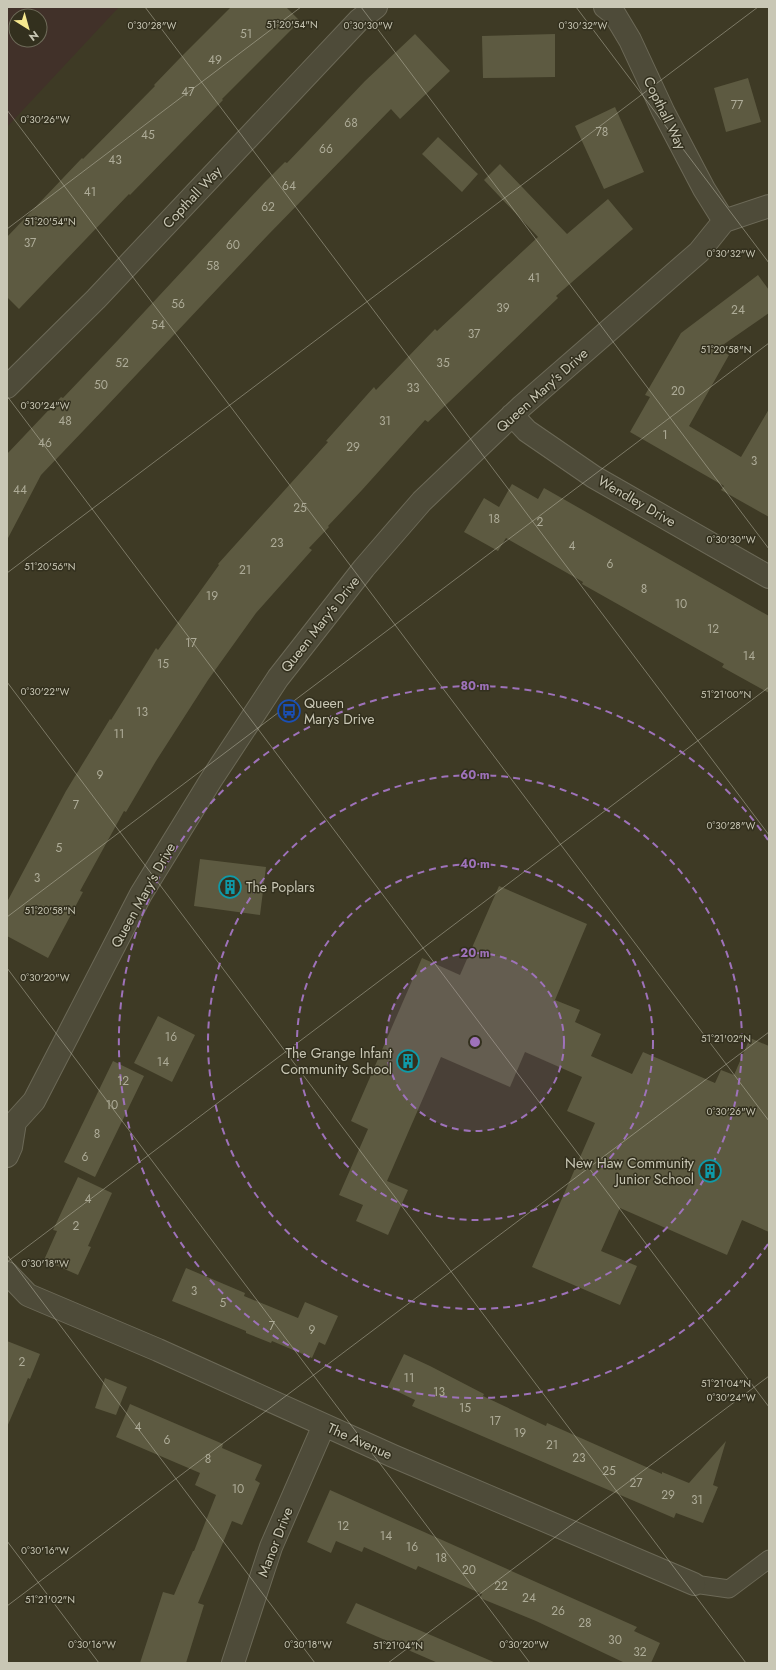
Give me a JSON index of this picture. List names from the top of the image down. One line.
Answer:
{"streets":{"street":["Copthall Way","Queen Mary's Drive","Wendley Drive","The Avenue","Manor Drive"]},"crossings":[["Copthall Way","Queen Mary's Drive"],["Queen Mary's Drive","Wendley Drive"],["The Avenue","Manor Drive"]],"places":{"bus stop":["Queen Marys Drive"],"building":["The Poplars","The Grange Infant Community School","New Haw Community Junior School"]},"house_numbers":["51","49","47","77","68","78","45","66","43","64","41","62","37","60","58","41","56","39","24","54","37","52","35","50","33","20","48","31","1","46","29","3","44","25","18","2","23","4","6","21","8","19","10","12","17","14","15","13","11","9","7","5","3","16","14","12","10","8","6","4","2","3","5","7","9","2","11","13","15","17","4","19","6","21","23","8","25","27","10","29","31","12","14","16","18","20","22","24","26","28","30","32"],"north":"bottom right","coordinates":["51°20'54\"N","0°30'28\"W","0°30'30\"W","0°30'32\"W","0°30'26\"W","51°20'58\"N","0°30'24\"W","51°20'56\"N","0°30'22\"W","51°21'00\"N","0°30'20\"W","51°21'02\"N","0°30'18\"W","51°21'04\"N","0°30'16\"W"],"rings":["80 m","60 m","40 m","20 m"]}
